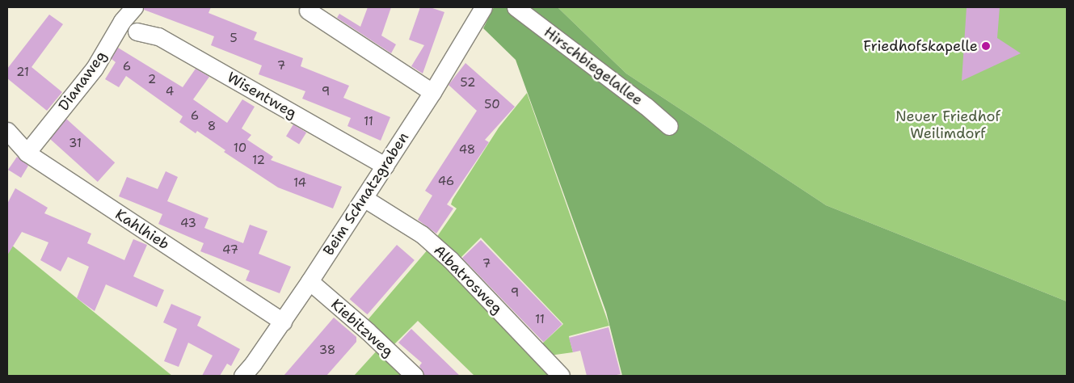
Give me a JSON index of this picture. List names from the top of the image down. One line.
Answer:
{"streets":{"street":["Hirschbiegelallee","Dianaweg","Wisentweg","Beim Schnatzgraben","Kahlhieb","Albatrosweg","Kiebitzweg"]},"crossings":[["Dianaweg","Kahlhieb"],["Wisentweg","Beim Schnatzgraben"],["Beim Schnatzgraben","Kahlhieb"],["Beim Schnatzgraben","Albatrosweg"],["Beim Schnatzgraben","Kiebitzweg"]],"parks":["Neuer Friedhof Weilimdorf"],"places":["Friedhofskapelle"],"house_numbers":["5","7","6","21","2","52","4","9","50","6","11","8","31","10","48","12","46","14","43","47","7","9","11","38"]}
